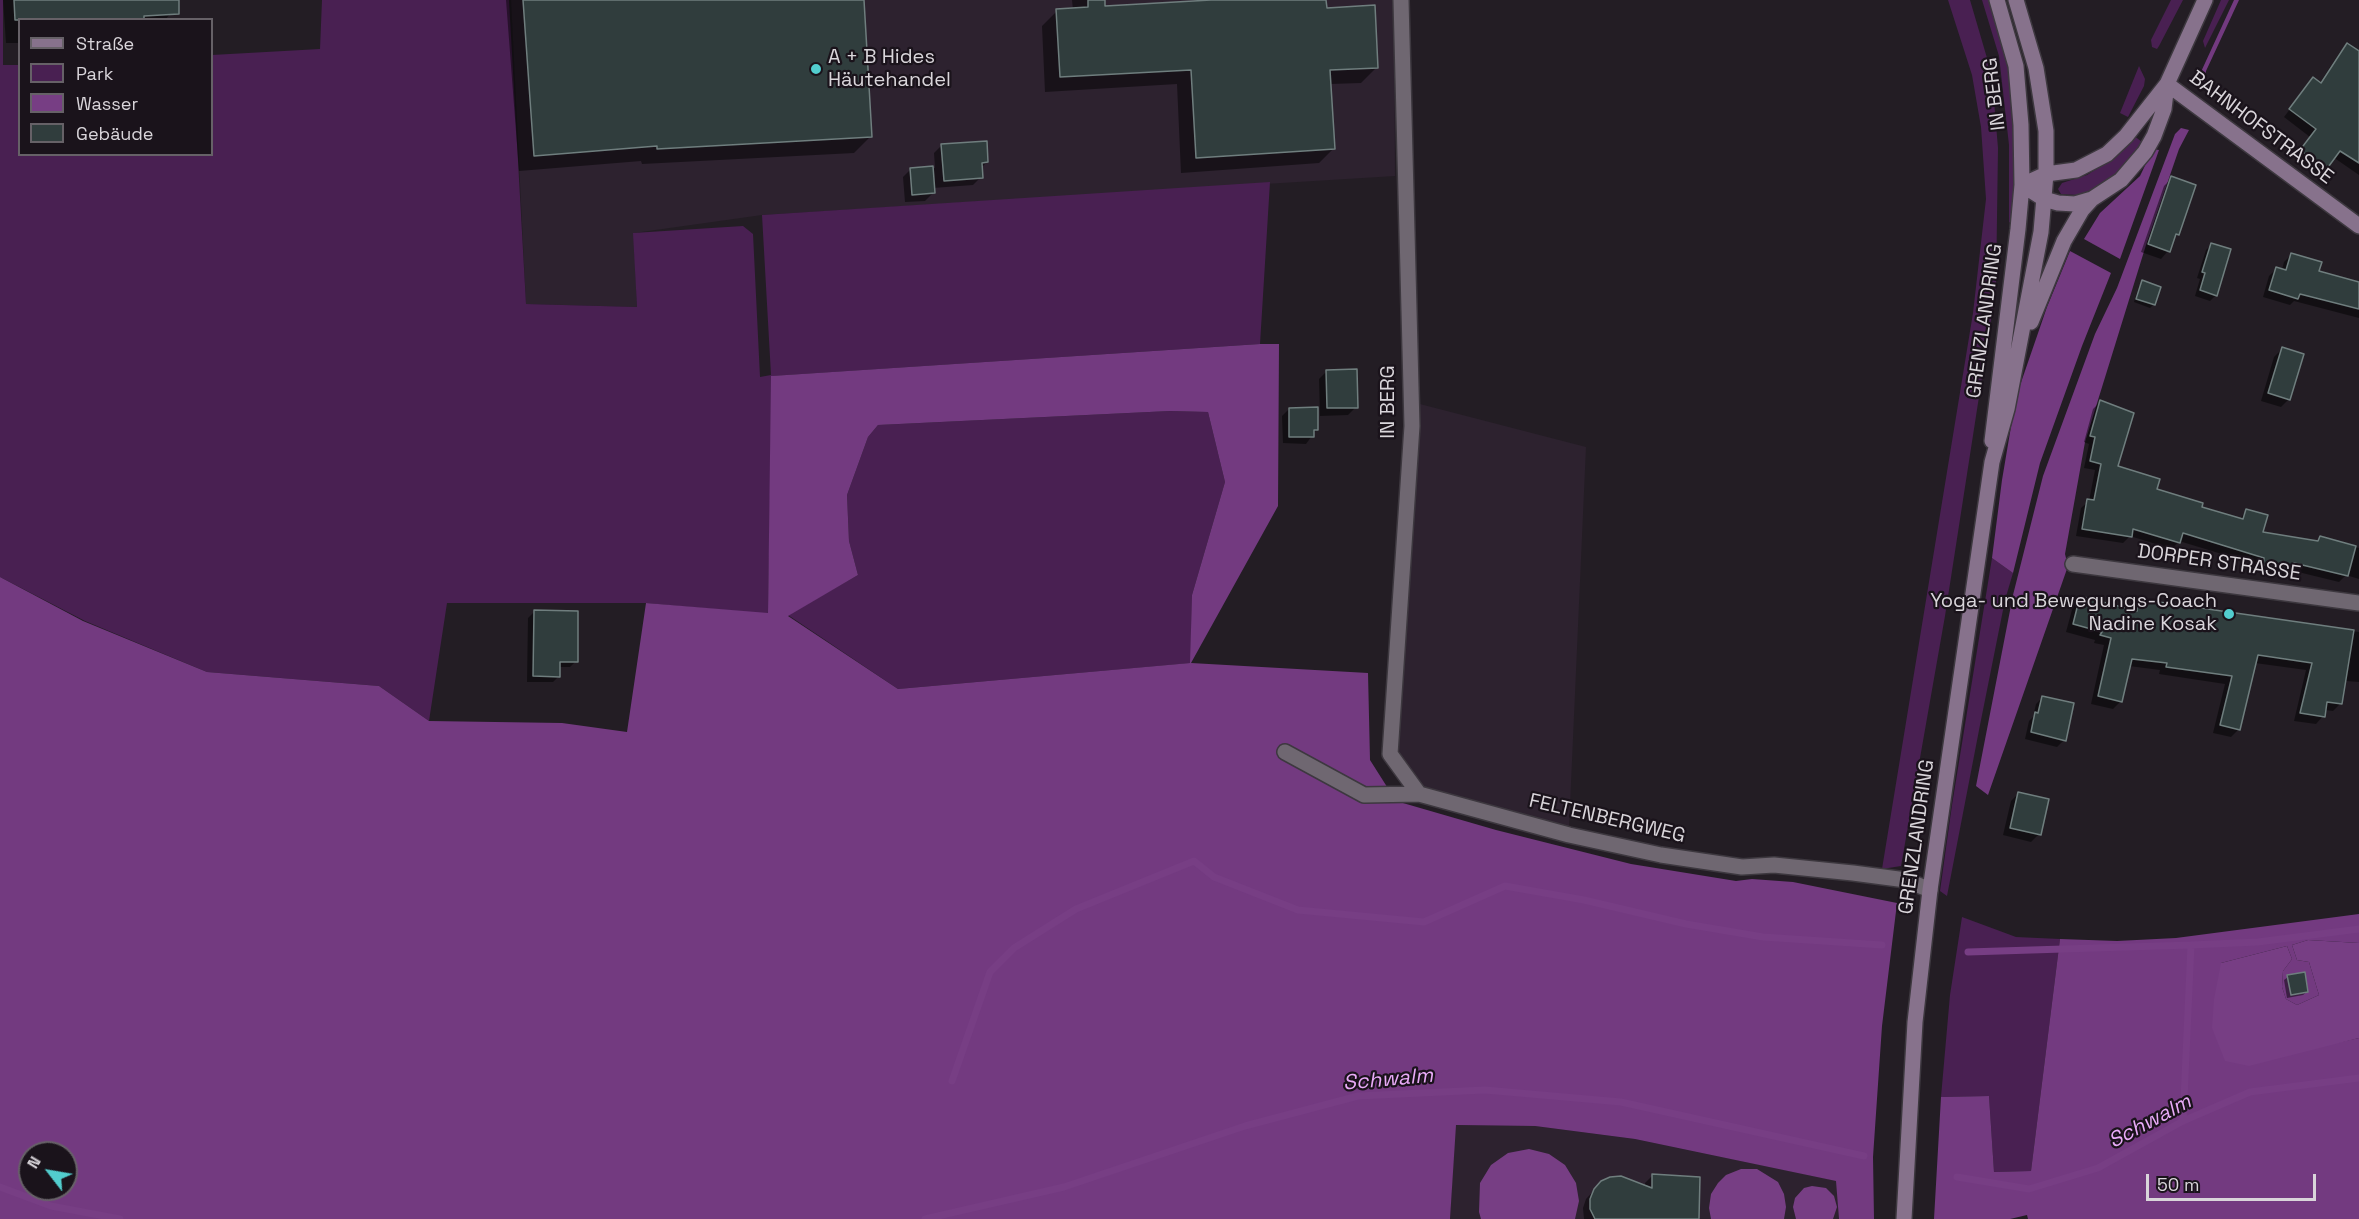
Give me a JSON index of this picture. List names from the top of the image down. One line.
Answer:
{"streets":{"main road":["IN BERG","BAHNHOFSTRASSE","GRENZLANDRING"],"street":["DORPER STRASSE","FELTENBERGWEG"]},"crossings":[["IN BERG","GRENZLANDRING"],["IN BERG","FELTENBERGWEG"],["GRENZLANDRING","FELTENBERGWEG"]],"water":["Schwalm"],"places":["A + B Hides Häutehandel","Yoga- und Bewegungs-Coach Nadine Kosak"],"legend":["Straße","Park","Wasser","Gebäude"],"scale_bar":"50 m","north":"top left"}
